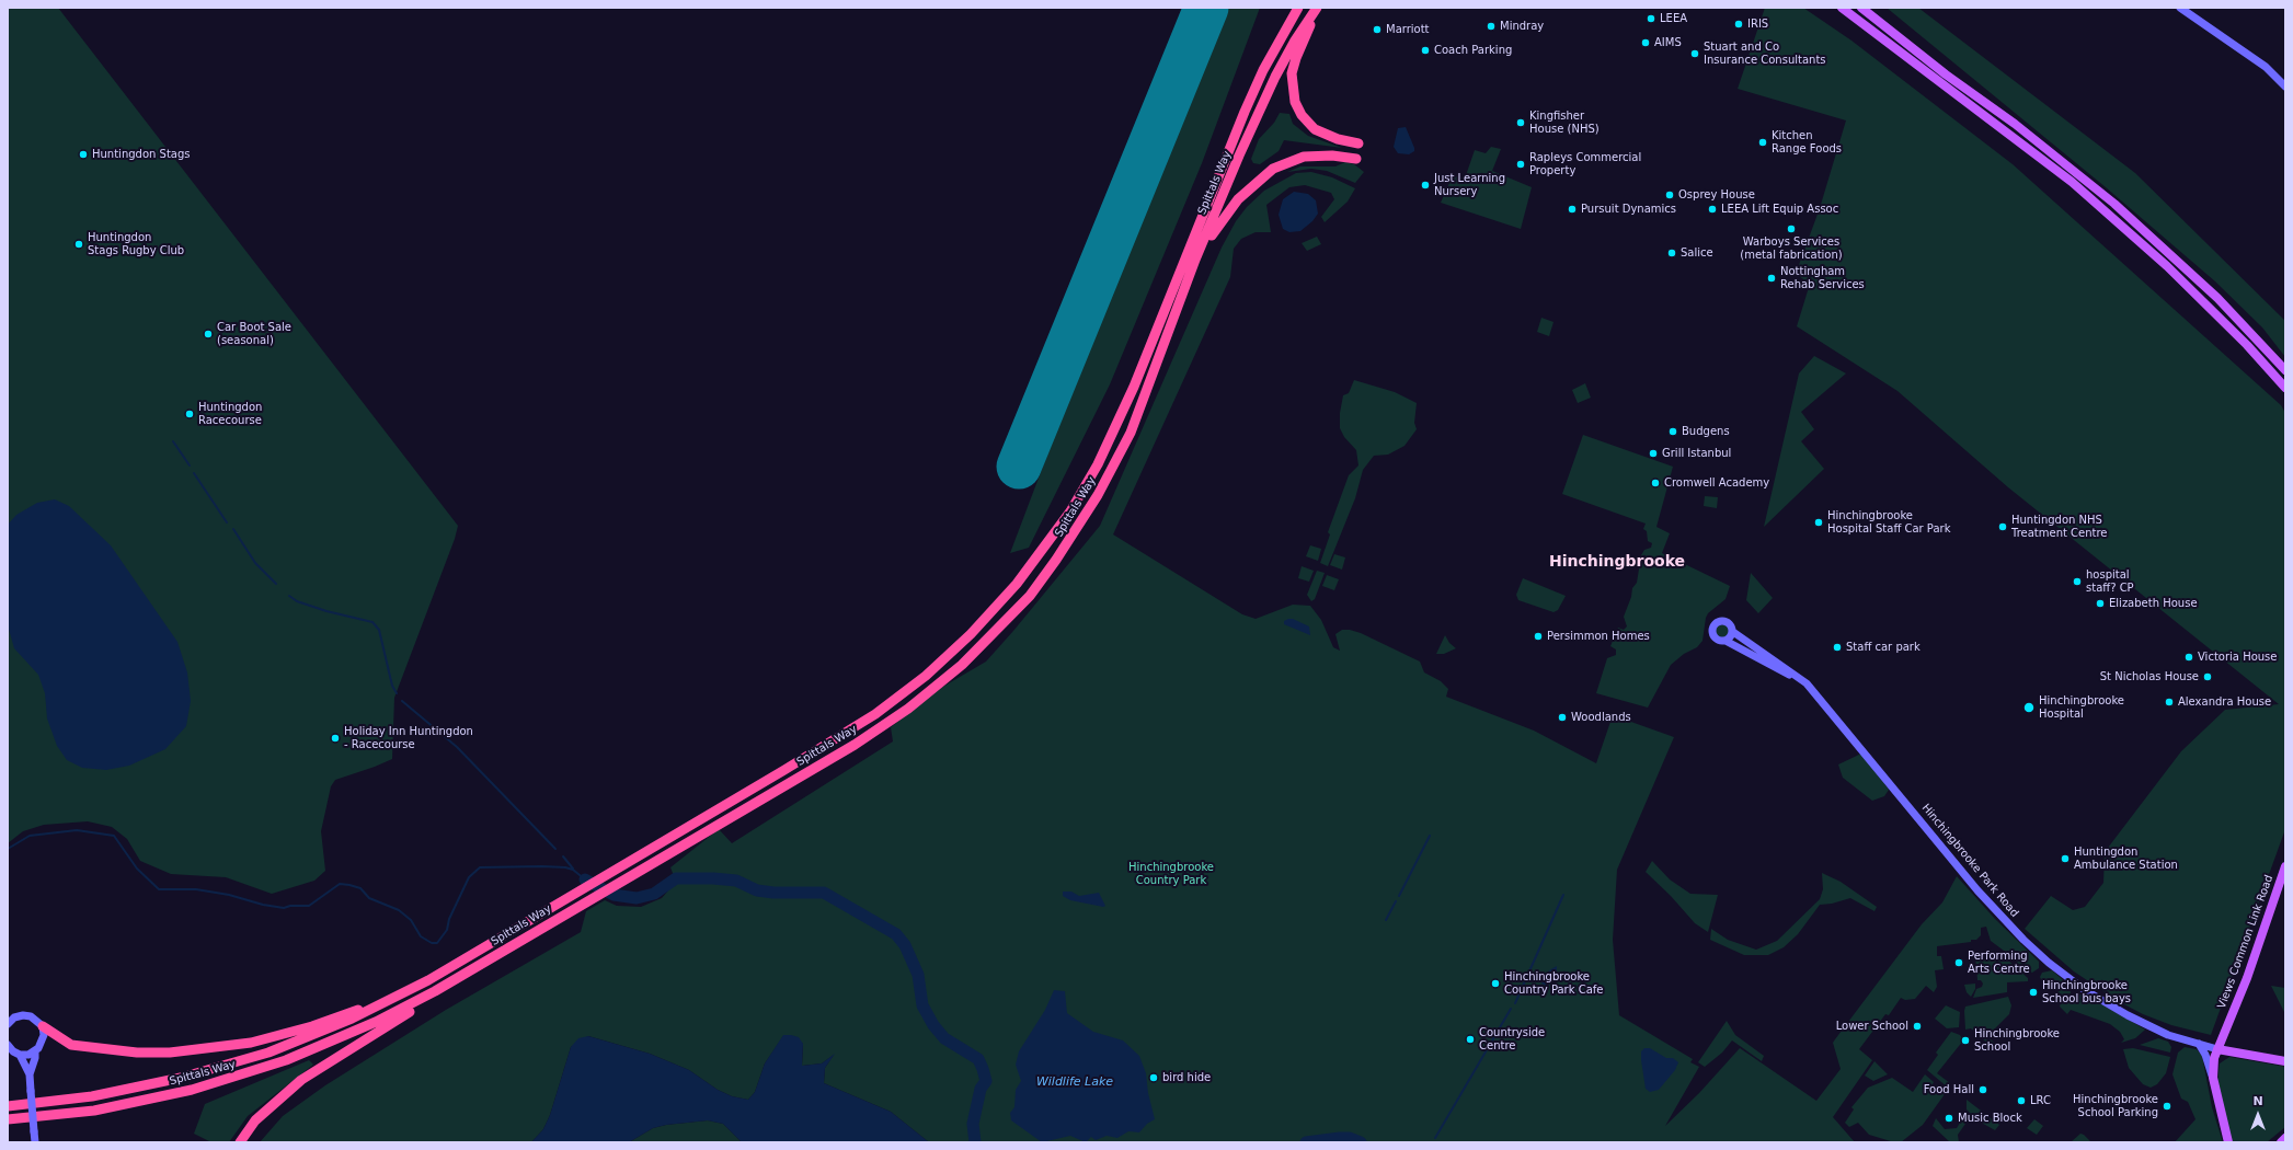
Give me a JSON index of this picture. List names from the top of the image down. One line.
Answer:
{"streets":{"highway":["Spittals Way"],"main road":["Hinchingbrooke Park Road","Views Common Link Road"]},"crossings":[["Hinchingbrooke Park Road","Views Common Link Road"]],"districts":["Hinchingbrooke"],"water":["Wildlife Lake"],"parks":["Hinchingbrooke Country Park"],"places":["LEEA","IRIS","Mindray","Marriott","AIMS","Coach Parking","Stuart and Co Insurance Consultants","Kingfisher House (NHS)","Kitchen Range Foods","Huntingdon Stags","Rapleys Commercial Property","Just Learning Nursery","Osprey House","Pursuit Dynamics","LEEA Lift Equip Assoc","Warboys Services (metal fabrication)","Huntingdon Stags Rugby Club","Salice","Nottingham Rehab Services","Car Boot Sale (seasonal)","Huntingdon Racecourse","Budgens","Grill Istanbul","Cromwell Academy","Hinchingbrooke Hospital Staff Car Park","Huntingdon NHS Treatment Centre","hospital staff? CP","Elizabeth House","Persimmon Homes","Staff car park","Victoria House","St Nicholas House","Alexandra House","Hinchingbrooke Hospital","Woodlands","Holiday Inn Huntingdon - Racecourse","Huntingdon Ambulance Station","Performing Arts Centre","Hinchingbrooke Country Park Cafe","Hinchingbrooke School bus bays","Lower School","Countryside Centre","Hinchingbrooke School","bird hide","Food Hall","LRC","Hinchingbrooke School Parking","Music Block"],"north":"top"}
